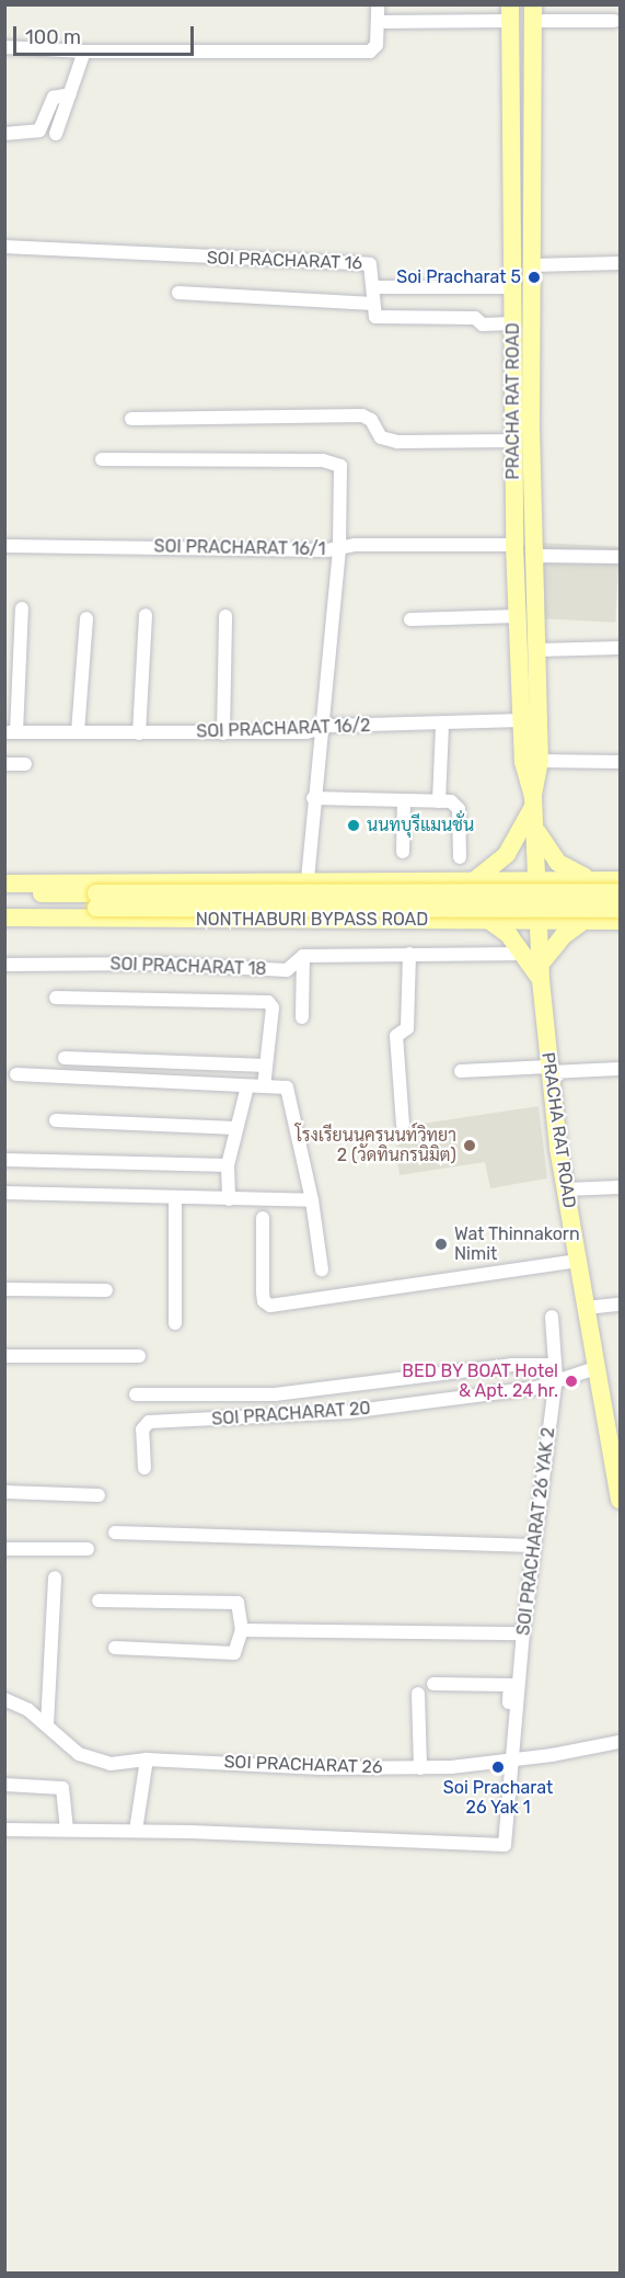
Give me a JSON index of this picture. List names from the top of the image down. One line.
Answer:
{"streets":{"main road":["PRACHA RAT ROAD","NONTHABURI BYPASS ROAD"],"street":["SOI PRACHARAT 16","SOI PRACHARAT 16/1","SOI PRACHARAT 16/2","SOI PRACHARAT 18","SOI PRACHARAT 20","SOI PRACHARAT 26 YAK 2","SOI PRACHARAT 26"]},"crossings":[["PRACHA RAT ROAD","SOI PRACHARAT 16/1"],["PRACHA RAT ROAD","SOI PRACHARAT 16/2"],["PRACHA RAT ROAD","NONTHABURI BYPASS ROAD"],["PRACHA RAT ROAD","SOI PRACHARAT 20"],["SOI PRACHARAT 20","SOI PRACHARAT 26 YAK 2"],["SOI PRACHARAT 26 YAK 2","SOI PRACHARAT 26"]],"places":["Soi Pracharat 5","นนทบุรีแมนชั่น","โรงเรียนนครนนท์วิทยา 2 (วัดทินกรนิมิต)","Wat Thinnakorn Nimit","BED BY BOAT Hotel & Apt. 24 hr.","Soi Pracharat 26 Yak 1"],"scale_bar":"100 m"}
